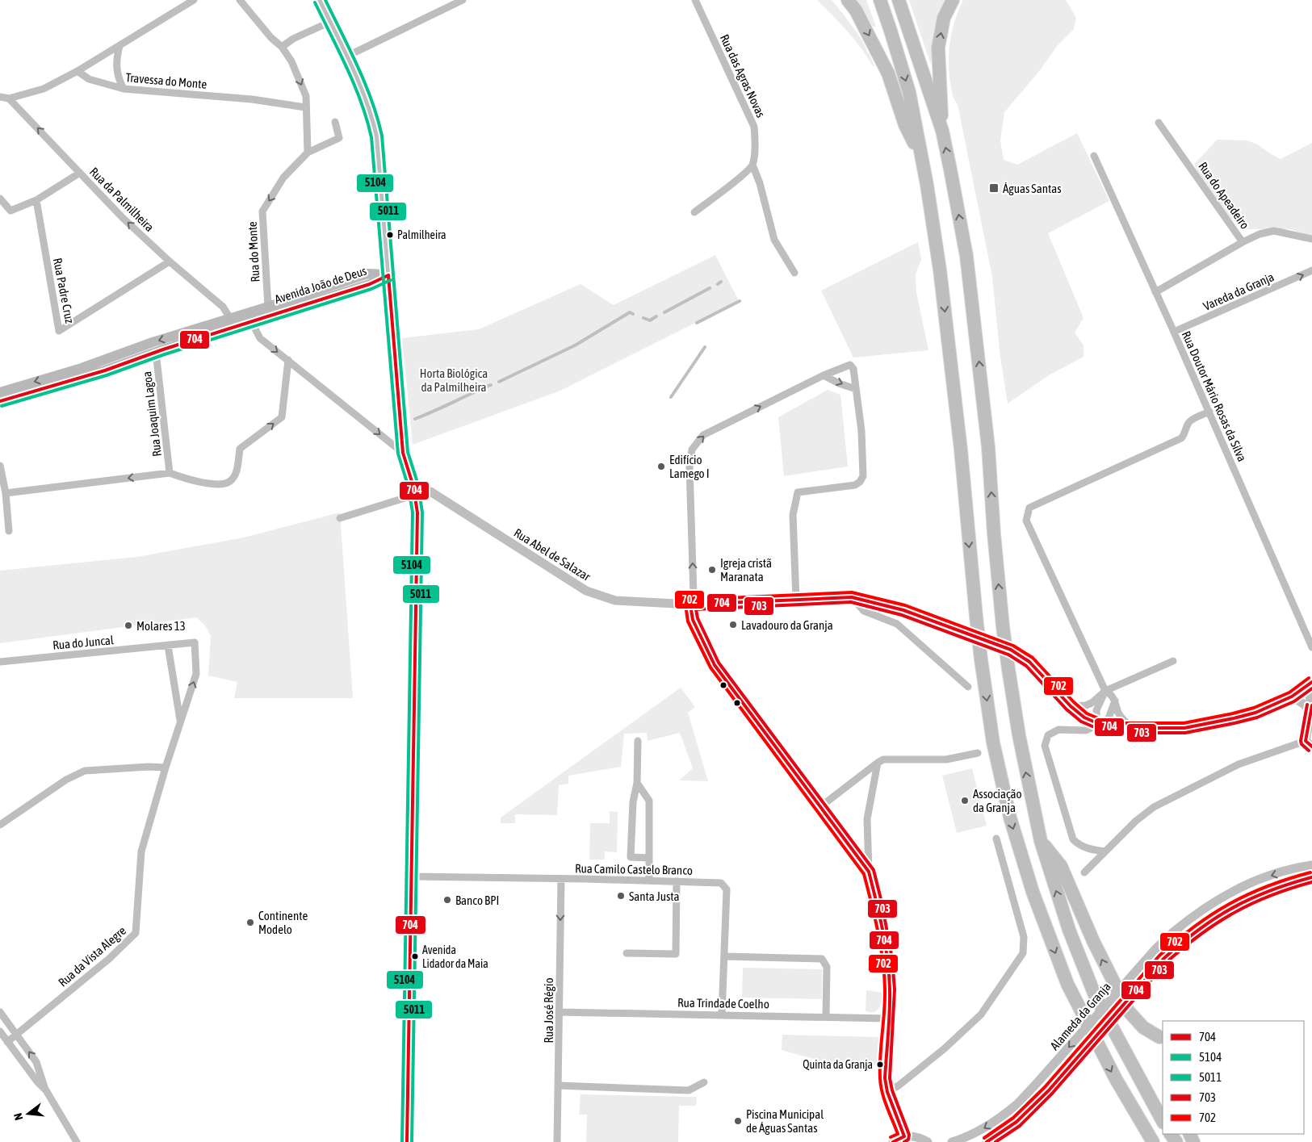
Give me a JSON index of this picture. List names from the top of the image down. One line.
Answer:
{"streets":{"main road":["Avenida João de Deus"],"street":["Rua das Agras Novas","Travessa do Monte","Rua do Apeadeiro","Rua da Palmilheira","Rua do Monte","Rua Padre Cruz","Vareda da Granja","Rua Doutor Mário Rosas da Silva","Rua Joaquim Lagoa","Rua Abel de Salazar","Rua do Juncal","Rua Camilo Castelo Branco","Rua da Vista Alegre","Rua Trindade Coelho","Rua José Régio","Alameda da Granja"]},"crossings":[["Rua da Palmilheira","Avenida João de Deus"],["Rua da Palmilheira","Rua Padre Cruz"],["Rua do Monte","Avenida João de Deus"],["Avenida João de Deus","Rua Joaquim Lagoa"],["Vareda da Granja","Rua Doutor Mário Rosas da Silva"],["Rua do Juncal","Rua da Vista Alegre"],["Rua Camilo Castelo Branco","Rua Trindade Coelho"],["Rua Camilo Castelo Branco","Rua José Régio"],["Rua Trindade Coelho","Rua José Régio"]],"one_way":["Rua da Palmilheira","Rua do Monte","Rua José Régio"],"parks":["Horta Biológica da Palmilheira"],"places":{"transit":["Águas Santas"],"other":["Palmilheira","Edifício Lamego I","Igreja cristã Maranata","Lavadouro da Granja","Molares 13","Associação da Granja","Santa Justa","Banco BPI","Continente Modelo","Avenida Lidador da Maia","Quinta da Granja","Piscina Municipal de Águas Santas"]},"lines":["transit line 5011","transit line 5104","transit line 704","transit line 702","transit line 703"],"legend":["704","5104","5011","703","702"],"north":"left"}
